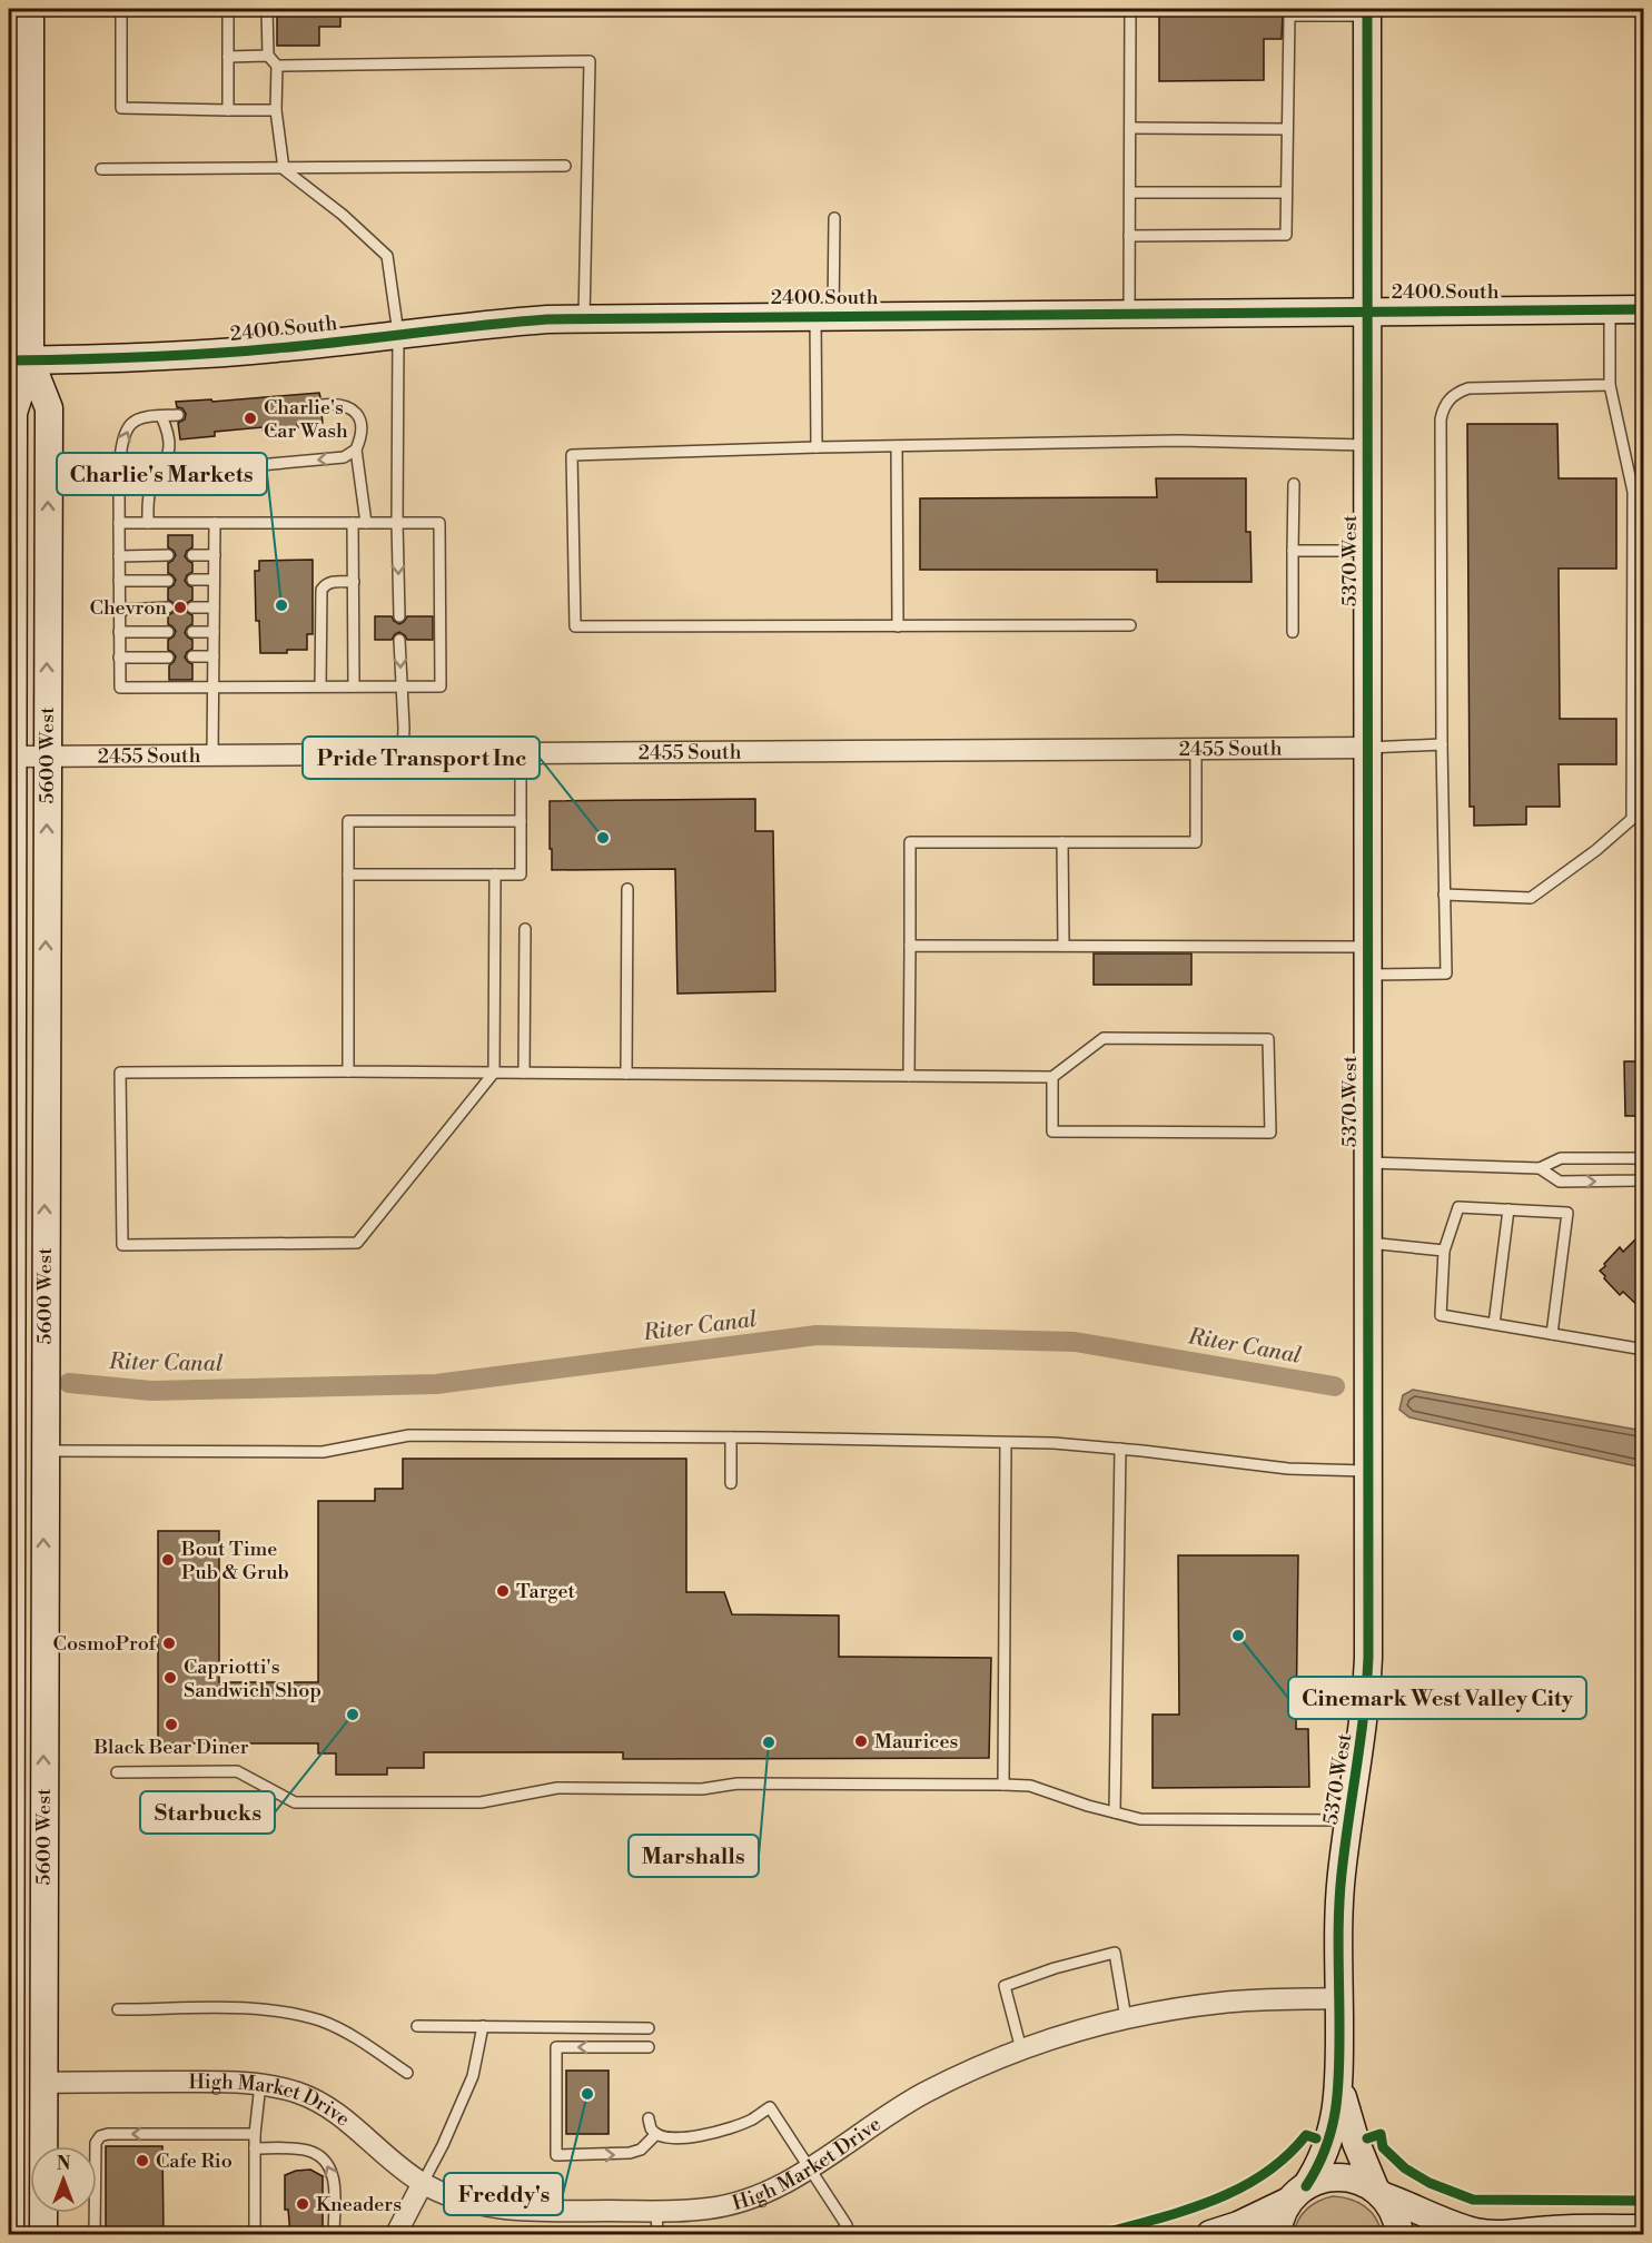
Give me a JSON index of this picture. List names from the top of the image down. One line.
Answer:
{"streets":{"street":["2400 South","5370 West","2455 South","5600 West","High Market Drive"]},"crossings":[["2400 South","5370 West"],["2400 South","5600 West"],["5370 West","2455 South"],["5370 West","High Market Drive"],["2455 South","5600 West"],["5600 West","High Market Drive"]],"water":["Riter Canal"],"places":["Charlie's Car Wash","Charlie's Markets","Chevron","Pride Transport Inc","Bout Time Pub & Grub","Target","Cinemark West Valley City","CosmoProf","Capriotti's Sandwich Shop","Starbucks","Black Bear Diner","Maurices","Marshalls","Freddy's","Cafe Rio","Kneaders"],"north":"top"}
